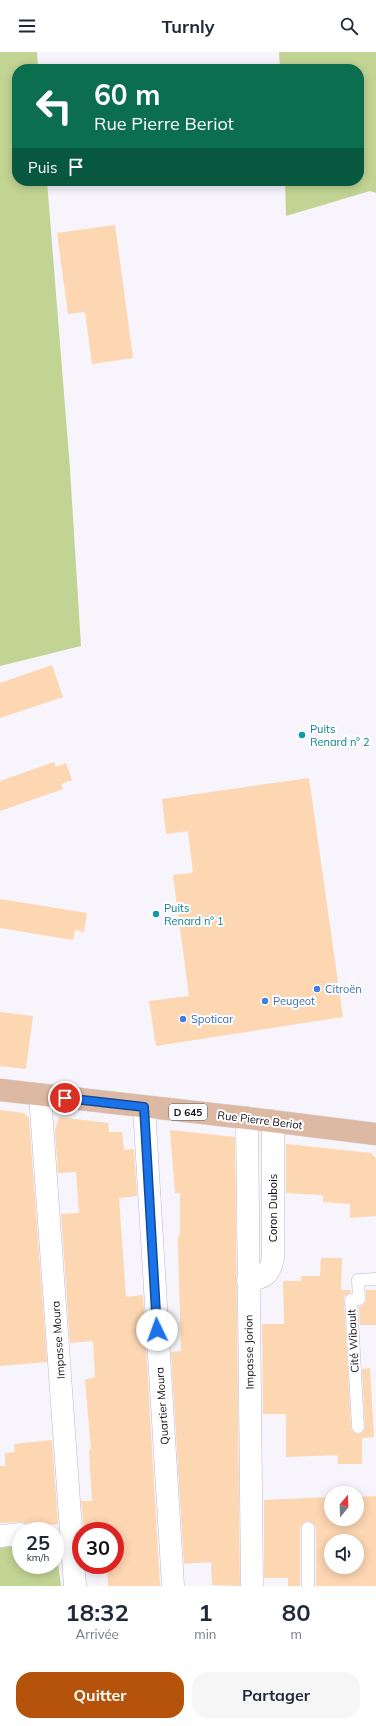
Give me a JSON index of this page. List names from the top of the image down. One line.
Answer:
{"streets":{"main road":["D 645","Rue Pierre Beriot"],"street":["Coron Dubois","Impasse Moura","Impasse Jorion","Quartier Moura"],"lane":["Cité Wibault"]},"crossings":[["Rue Pierre Beriot","Coron Dubois"],["Rue Pierre Beriot","Impasse Moura"],["Rue Pierre Beriot","Impasse Jorion"],["Rue Pierre Beriot","Quartier Moura"],["Coron Dubois","Impasse Jorion"]],"places":["Puits Renard n° 2","Puits Renard n° 1","Citroën","Peugeot","Spoticar"],"north":"top","page":{"header":"Turnly","turn":["60 m","Rue Pierre Beriot"],"then":"Puis","speed":"25 km/h","limit":"30","eta":["18:32","Arrivée","1","min","80","m"],"buttons":["Quitter","Partager"]}}
